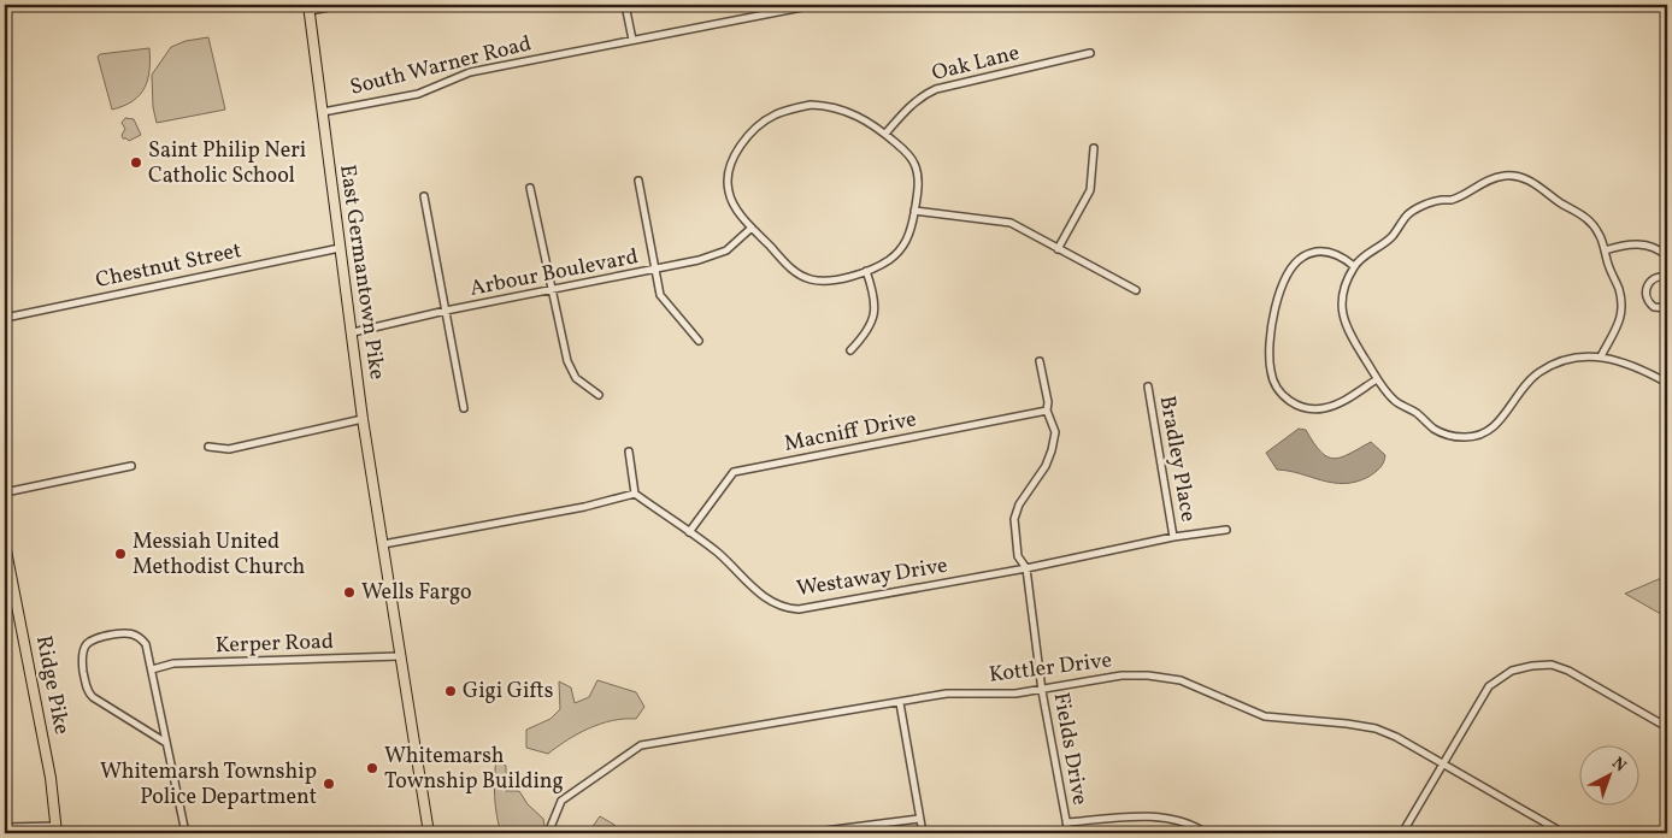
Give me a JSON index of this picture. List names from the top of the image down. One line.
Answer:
{"streets":{"main road":["East Germantown Pike","Ridge Pike"],"street":["Oak Lane","South Warner Road","Chestnut Street","Arbour Boulevard","Macniff Drive","Bradley Place","Westaway Drive","Kerper Road","Kottler Drive","Fields Drive"]},"crossings":[["Oak Lane","Arbour Boulevard"],["South Warner Road","East Germantown Pike"],["Chestnut Street","East Germantown Pike"],["East Germantown Pike","Arbour Boulevard"],["East Germantown Pike","Kerper Road"],["Macniff Drive","Westaway Drive"],["Macniff Drive","Fields Drive"],["Bradley Place","Westaway Drive"],["Westaway Drive","Fields Drive"],["Kottler Drive","Fields Drive"]],"places":["Saint Philip Neri Catholic School","Messiah United Methodist Church","Wells Fargo","Gigi Gifts","Whitemarsh Township Building","Whitemarsh Township Police Department"],"north":"top right"}
